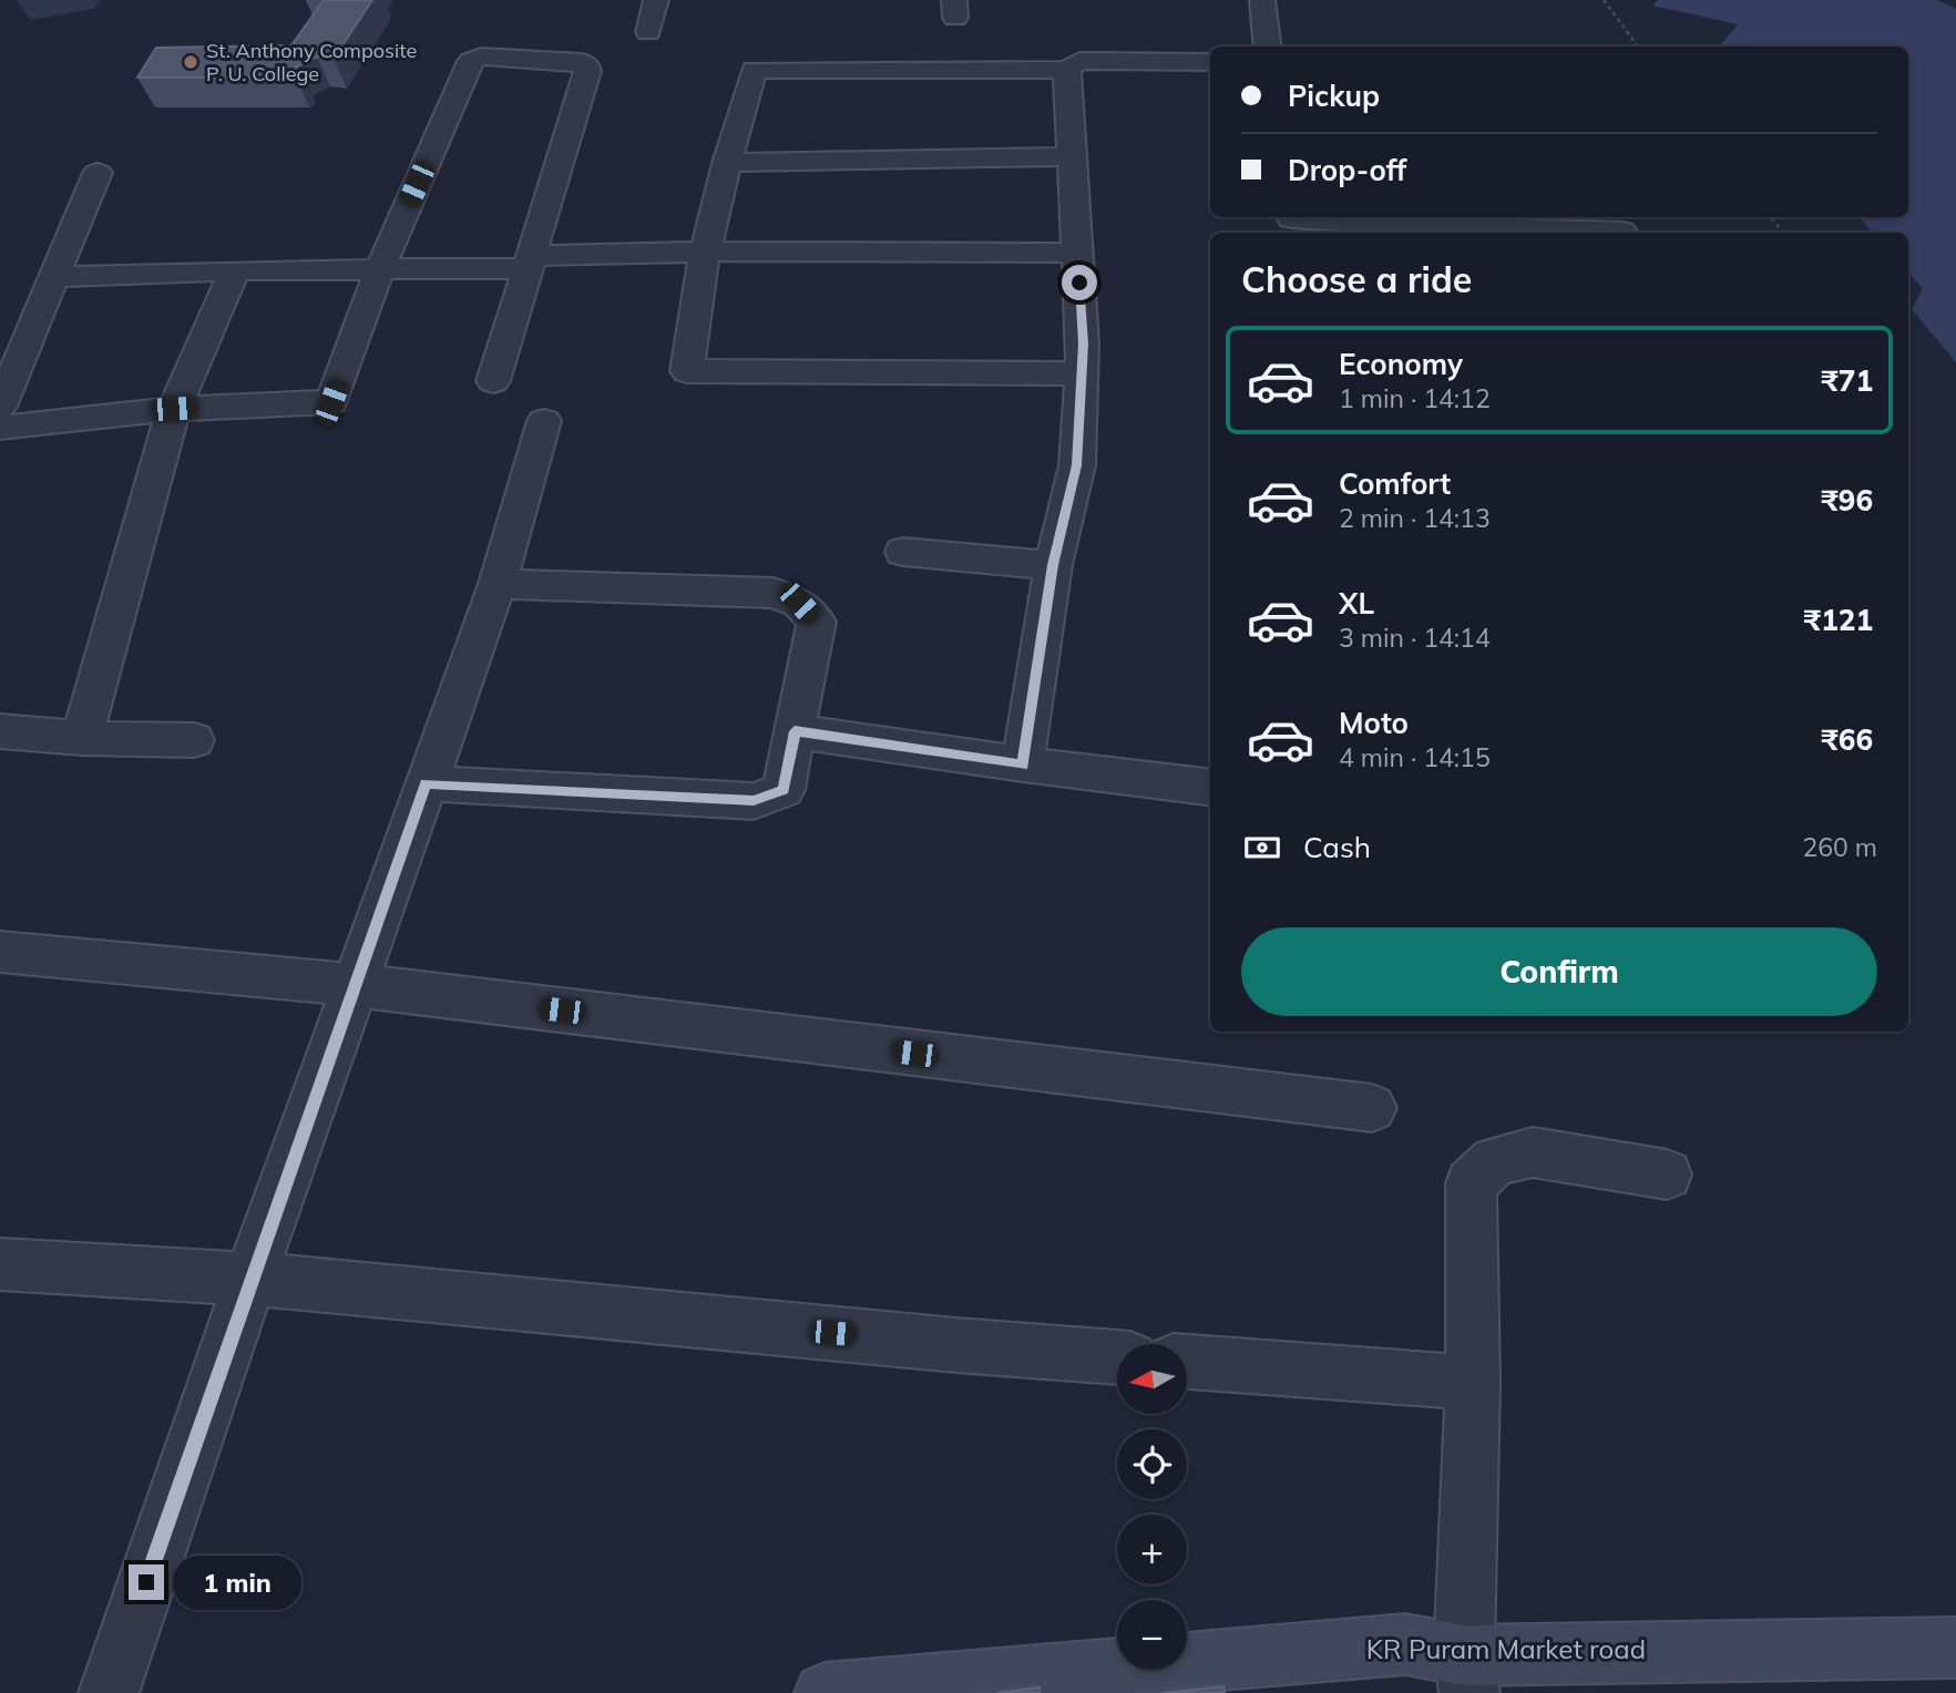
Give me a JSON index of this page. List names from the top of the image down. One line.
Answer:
{"streets":{"street":["KR Puram Market road"]},"places":["St. Anthony Composite P. U. College"],"north":"left","page":{"banner":["Pickup","Drop-off"],"heading":"Choose a ride","list":[{"name":"Economy","note":"1 min · 14:12","value":"₹71"},{"name":"Comfort","note":"2 min · 14:13","value":"₹96"},{"name":"XL","note":"3 min · 14:14","value":"₹121"},{"name":"Moto","note":"4 min · 14:15","value":"₹66"}],"pay":["Cash","260 m"],"buttons":"Confirm","map_buttons":["+","−"],"bubble":"1 min"}}
